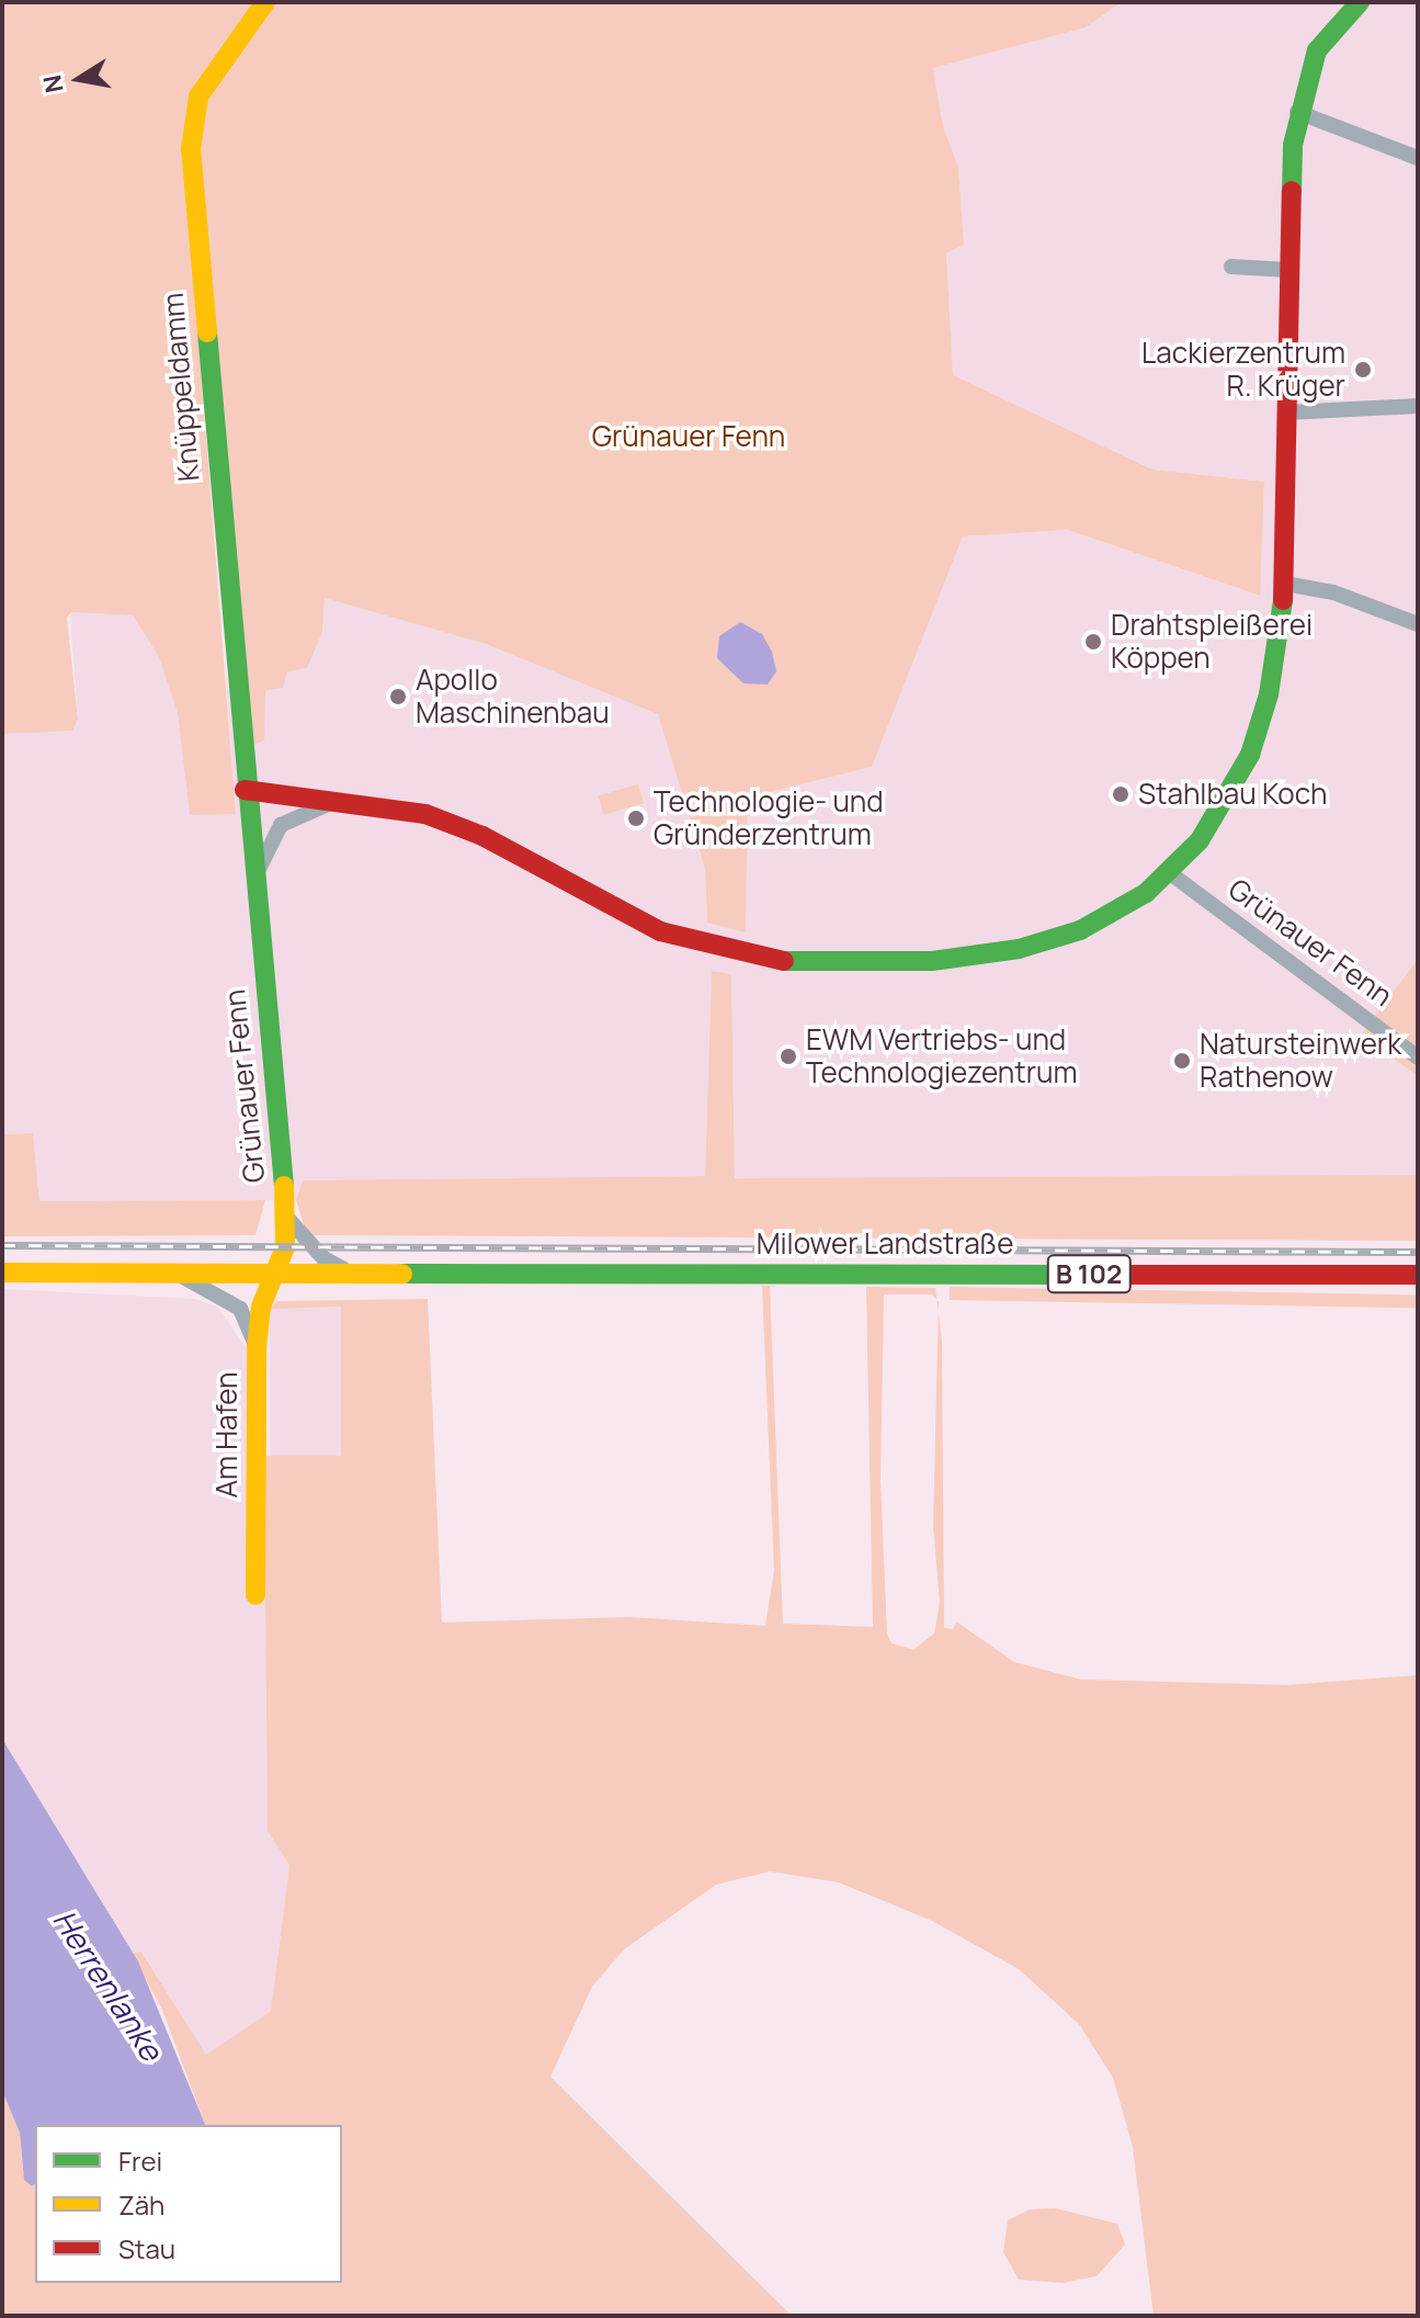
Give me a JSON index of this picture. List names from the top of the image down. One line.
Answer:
{"streets":{"street":["Knüppeldamm","Grünauer Fenn","Milower Landstraße","B 102","Am Hafen"]},"crossings":[["Knüppeldamm","Grünauer Fenn"],["Grünauer Fenn","Milower Landstraße"],["Grünauer Fenn","Am Hafen"],["Milower Landstraße","Am Hafen"]],"water":["Herrenlanke"],"parks":["Grünauer Fenn"],"places":["Lackierzentrum R. Krüger","Drahtspleißerei Köppen","Apollo Maschinenbau","Stahlbau Koch","Technologie- und Gründerzentrum","EWM Vertriebs- und Technologiezentrum","Natursteinwerk Rathenow"],"legend":["Frei","Zäh","Stau"],"north":"left"}
